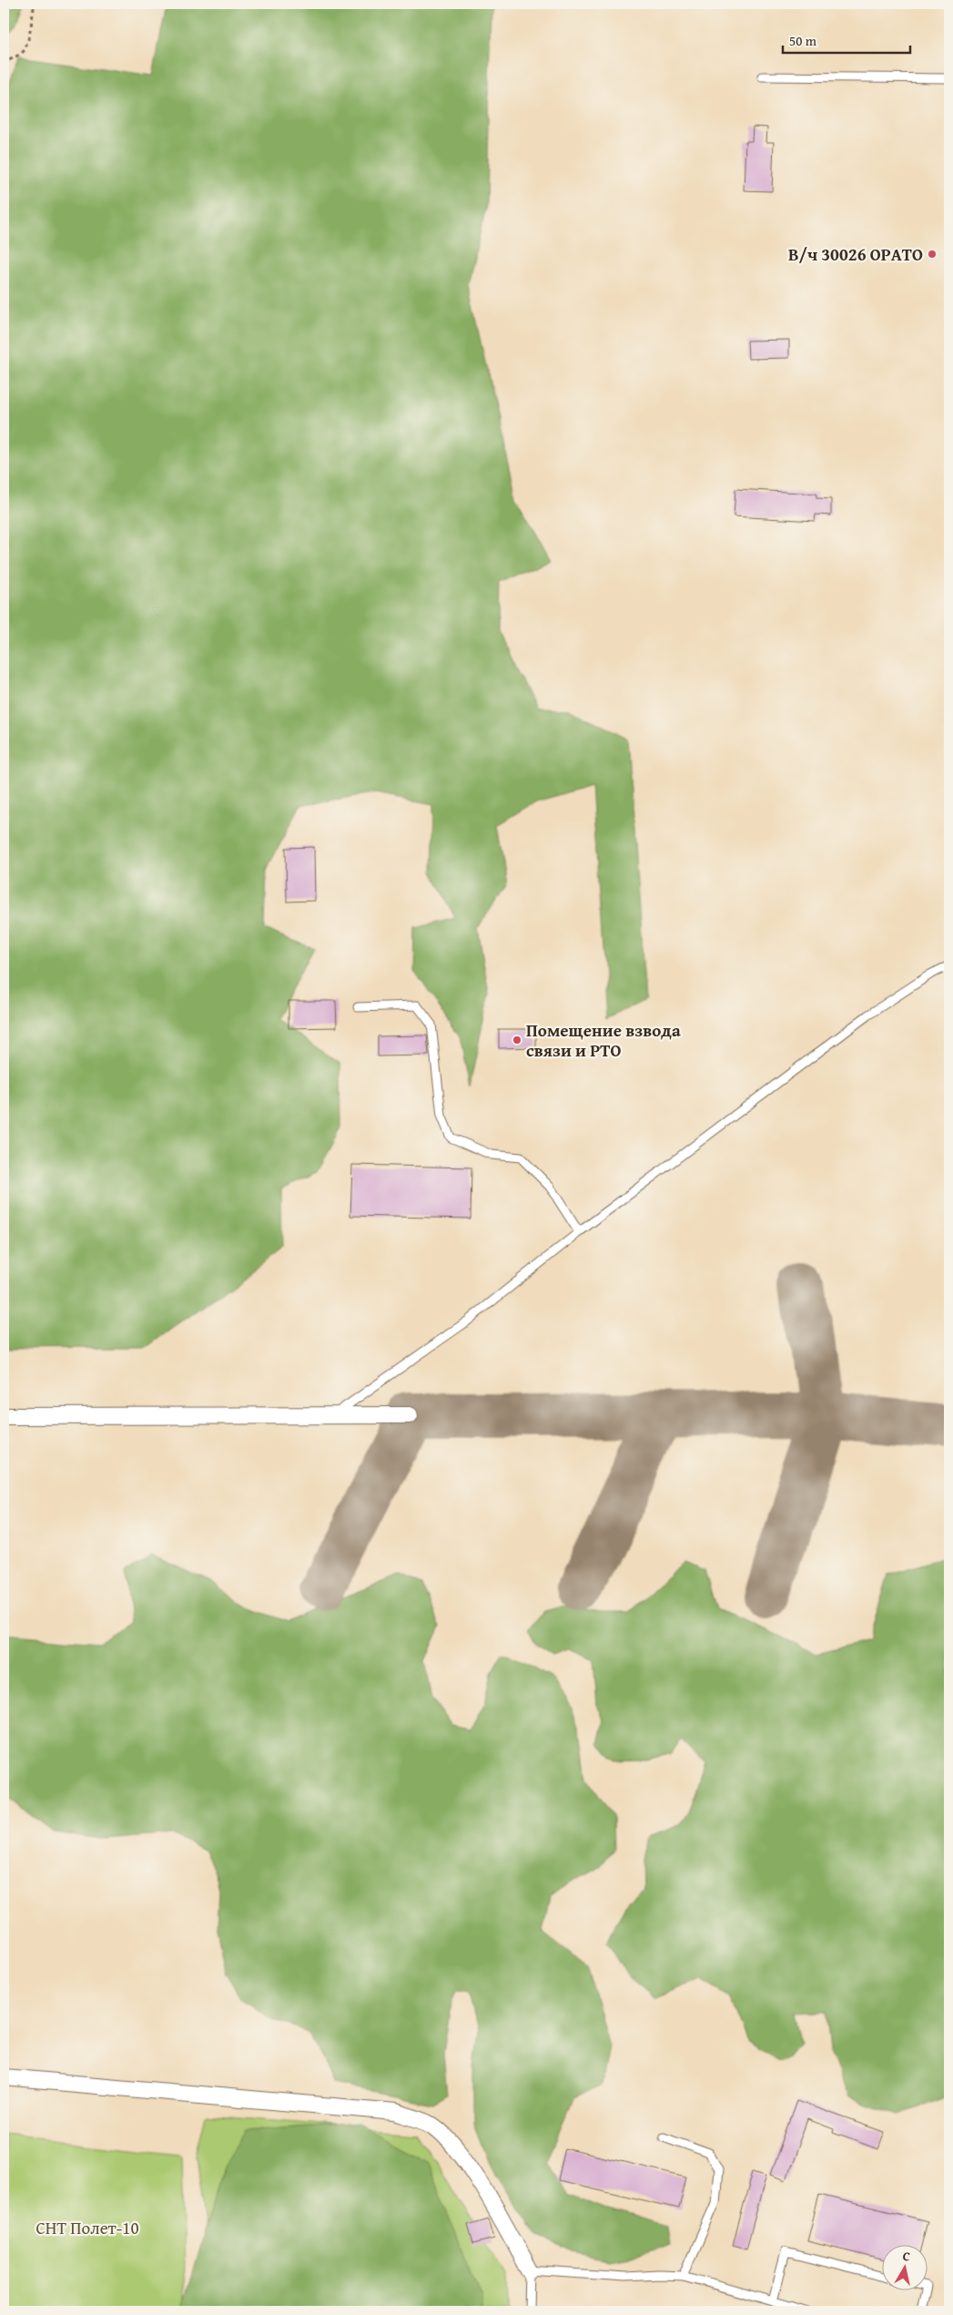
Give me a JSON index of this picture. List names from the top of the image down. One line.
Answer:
{"parks":["СНТ Полет-10"],"places":["В/ч 30026 ОРАТО","Помещение взвода связи и РТО"],"scale_bar":"50 m","north":"top"}
